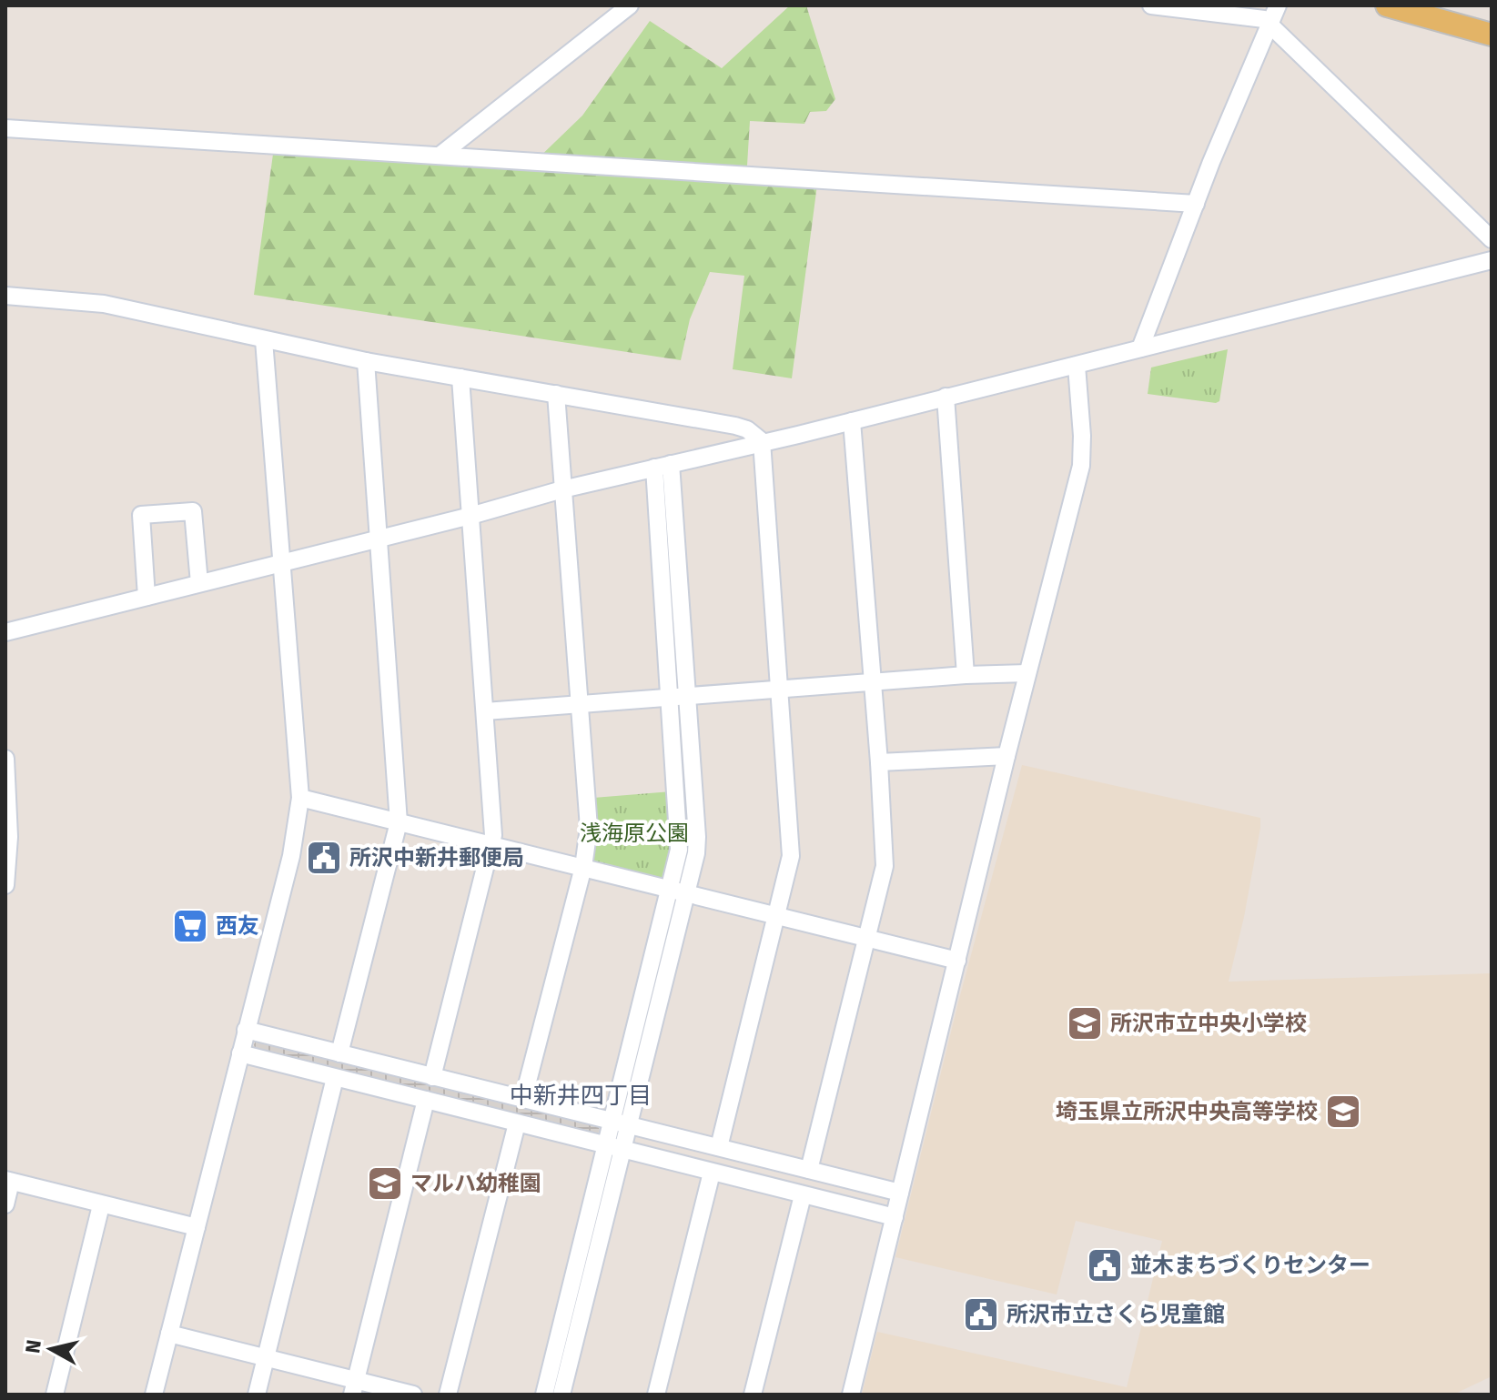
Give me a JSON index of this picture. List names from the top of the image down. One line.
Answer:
{"districts":["中新井四丁目"],"parks":["浅海原公園"],"places":{"public building":["所沢中新井郵便局","並木まちづくりセンター","所沢市立さくら児童館"],"supermarket":["西友"],"school or university":["所沢市立中央小学校","埼玉県立所沢中央高等学校","マルハ幼稚園"]},"north":"left"}
